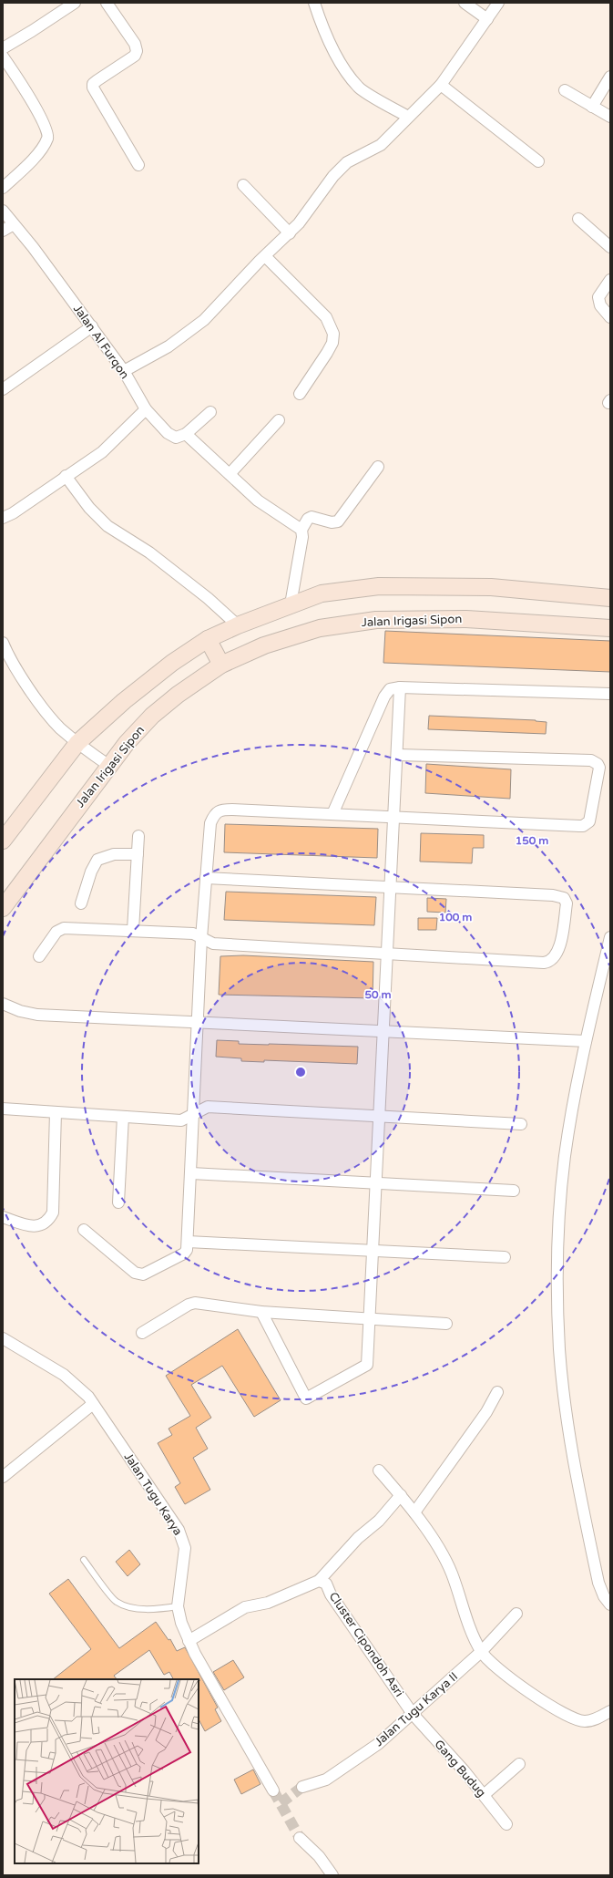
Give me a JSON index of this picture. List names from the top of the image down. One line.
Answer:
{"streets":{"street":["Jalan Al Furqon","Jalan Irigasi Sipon","Jalan Tugu Karya","Cluster Cipondoh Asri","Jalan Tugu Karya II","Gang Budug"]},"crossings":[["Cluster Cipondoh Asri","Jalan Tugu Karya II"],["Cluster Cipondoh Asri","Gang Budug"],["Jalan Tugu Karya II","Gang Budug"]],"rings":["150 m","100 m","50 m"]}
